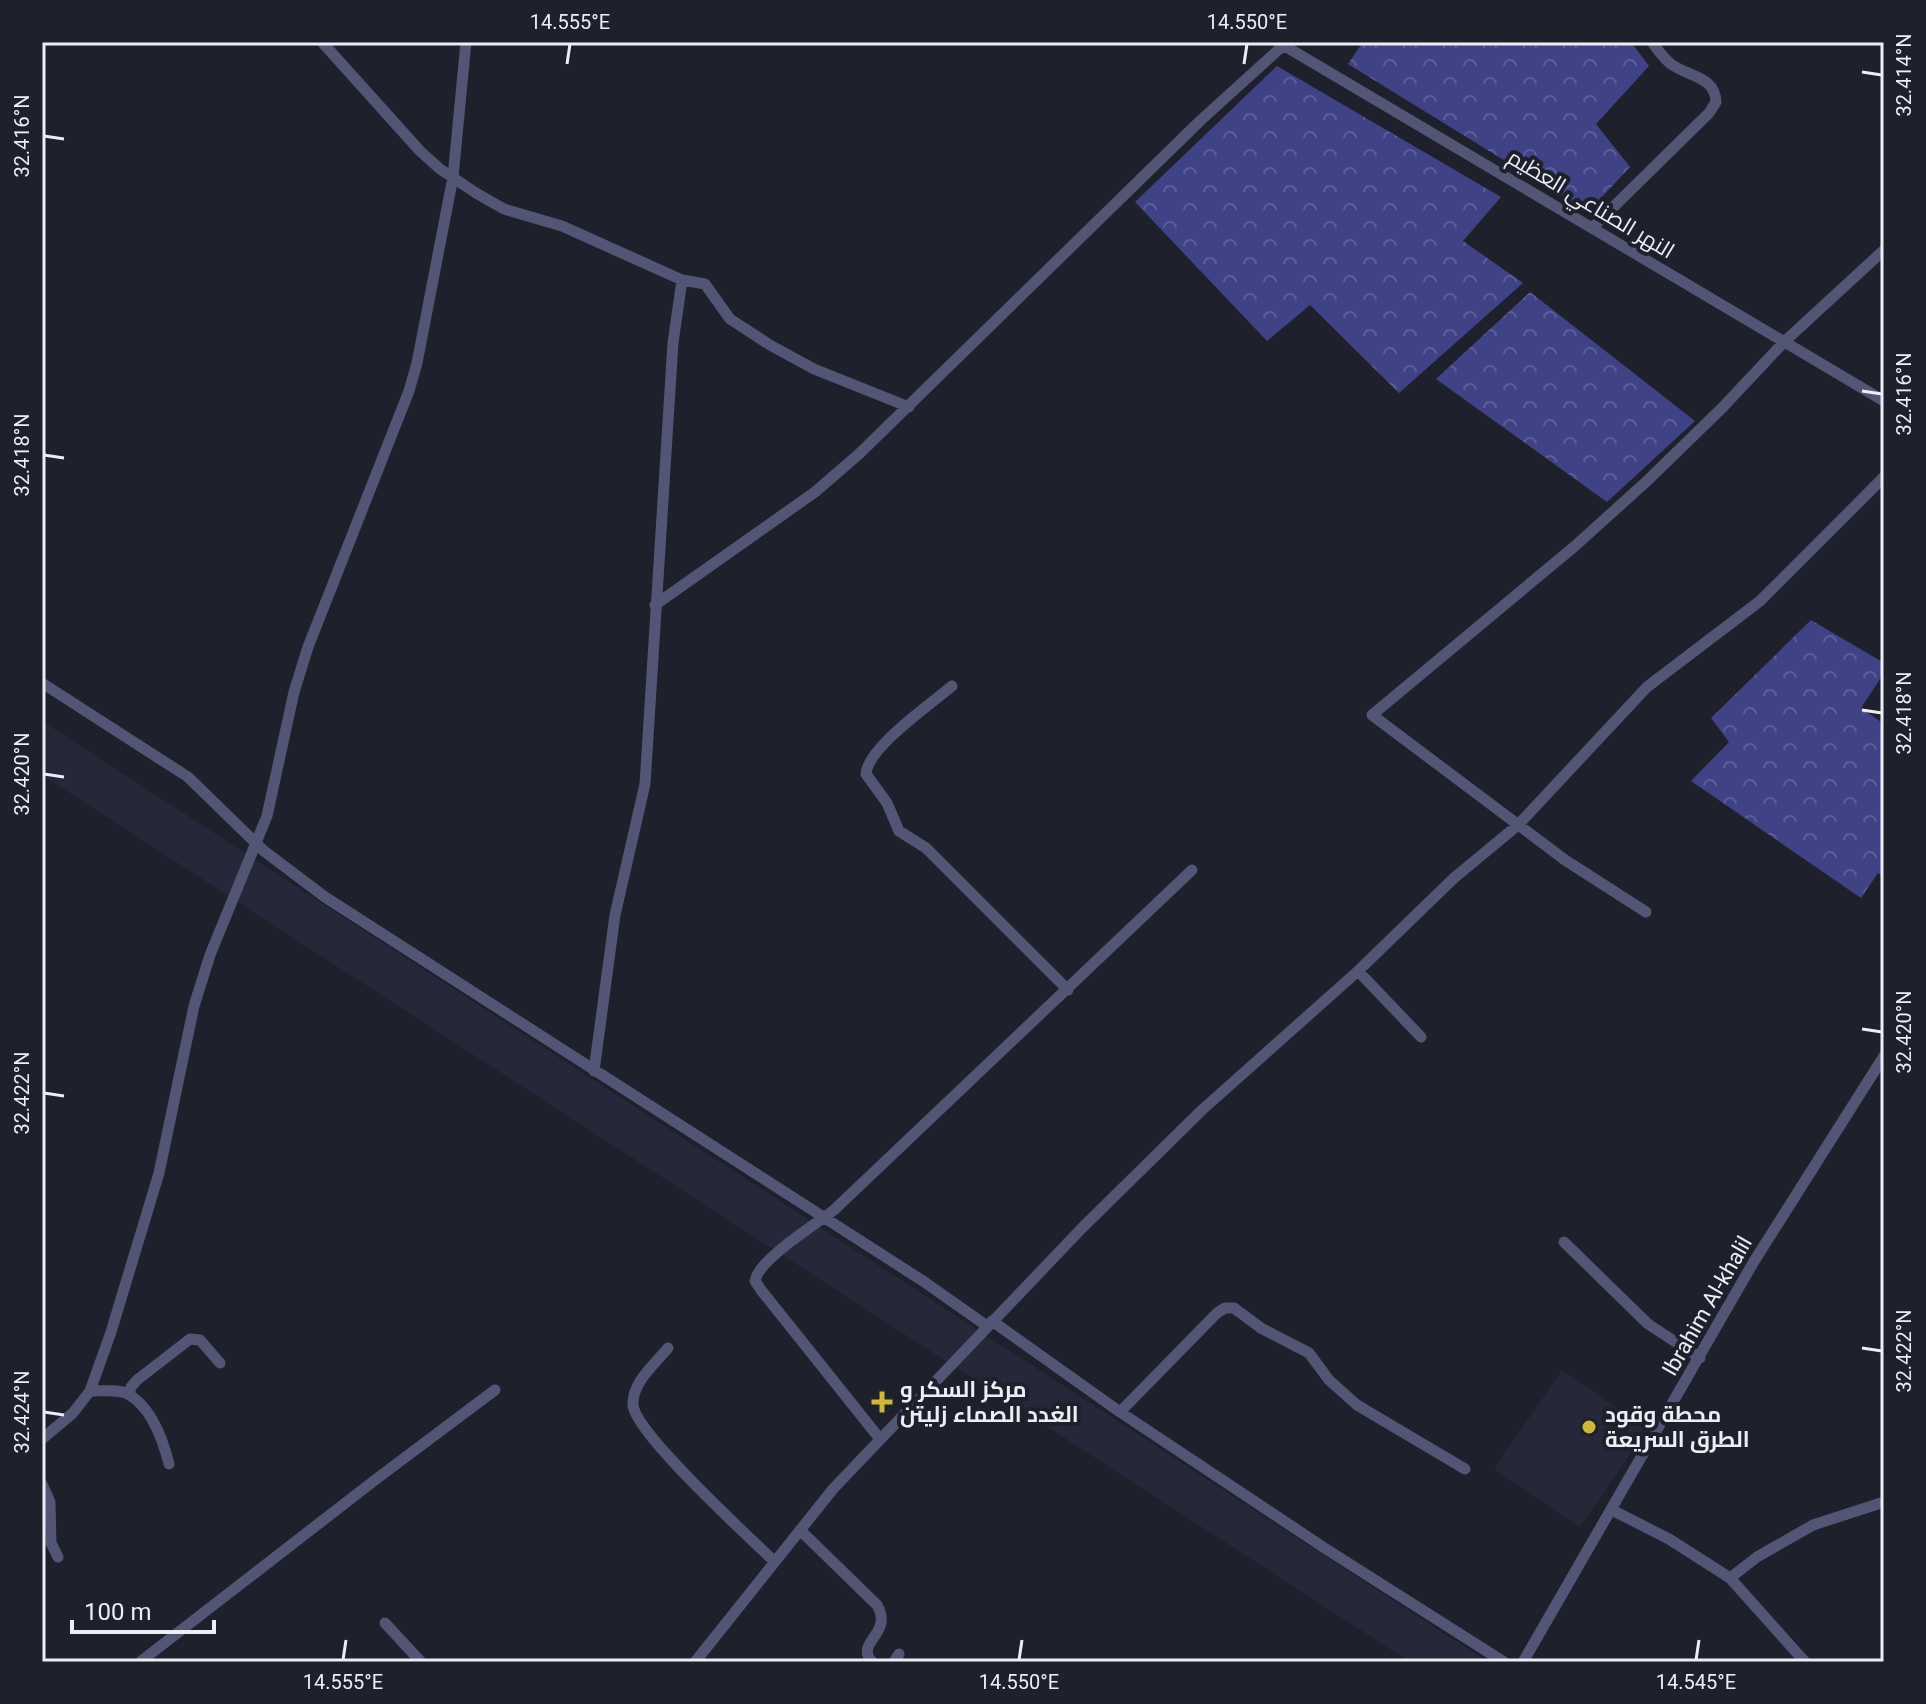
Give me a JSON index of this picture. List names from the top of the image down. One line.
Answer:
{"streets":{"street":["النهر الصناعي العظيم","Ibrahim Al-khalil"]},"places":{"health":["مركز السكر و الغدد الصماء زليتن"],"other":["محطة وقود الطرق السريعة"]},"scale_bar":"100 m","coordinates":["14.555°E","14.550°E","32.414°N","32.416°N","32.418°N","32.420°N","32.422°N","32.424°N","14.545°E"]}
